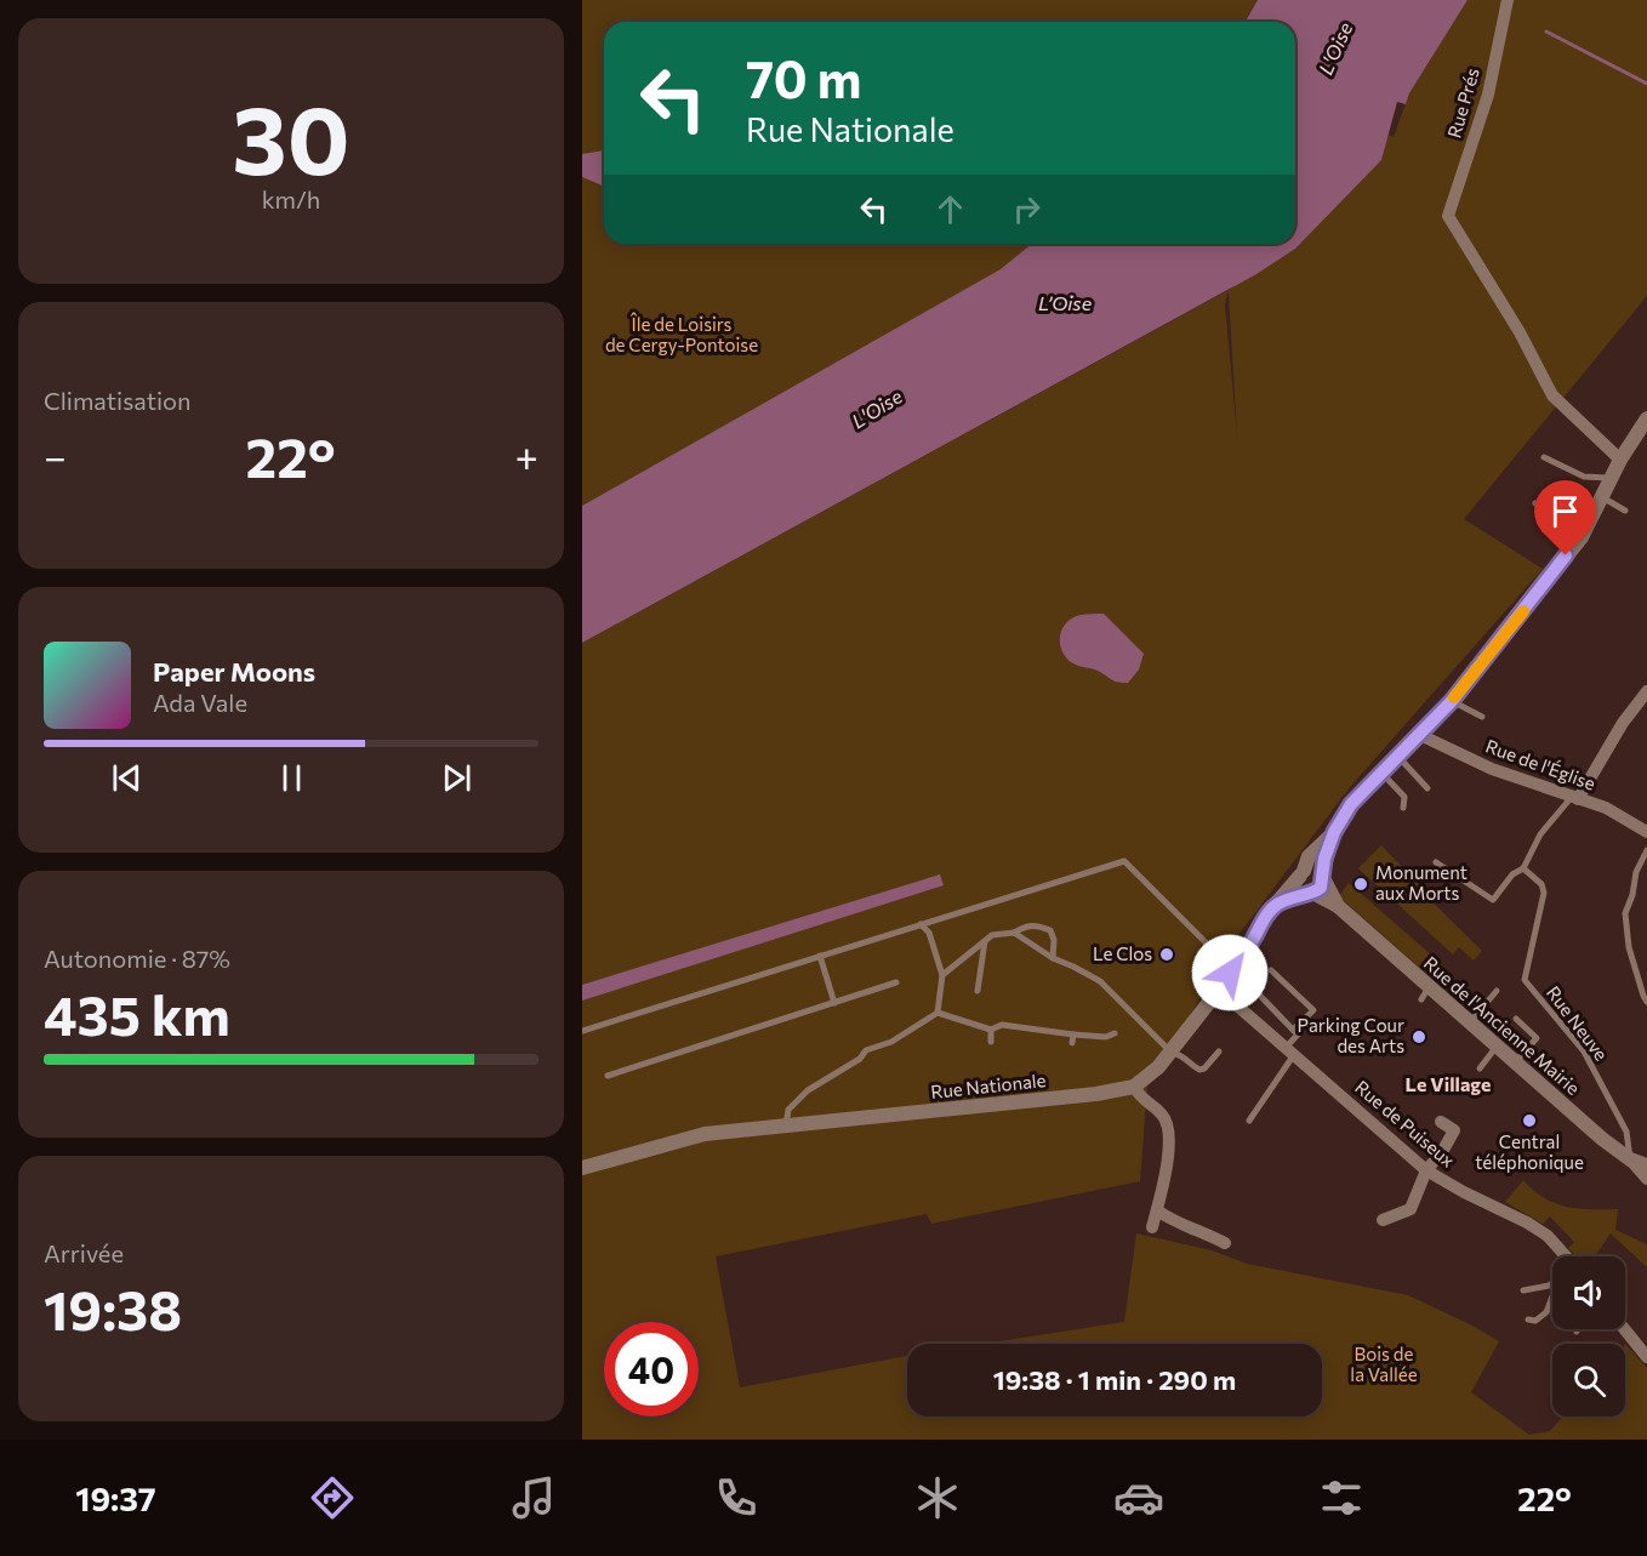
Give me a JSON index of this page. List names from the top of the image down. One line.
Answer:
{"streets":{"street":["Rue Prés","Rue de l'Église","Rue de l'Ancienne Mairie","Rue Nationale","Rue de Puiseux"],"lane":["Rue Neuve"]},"crossings":[["Rue Prés","Rue Nationale"],["Rue de l'Église","Rue Nationale"],["Rue Neuve","Rue de l'Ancienne Mairie"],["Rue de l'Ancienne Mairie","Rue Nationale"],["Rue Nationale","Rue de Puiseux"]],"districts":["Le Village"],"water":["L'Oise","L’Oise"],"parks":["Île de Loisirs de Cergy-Pontoise","Bois de la Vallée"],"places":["Monument aux Morts","Le Clos","Parking Cour des Arts","Central téléphonique"],"page":{"tile":[["30","km/h"],"Climatisation",["Autonomie · 87%","435 km"],["Arrivée","19:38"]],"turn":["70 m","Rue Nationale"],"heat":["−","22°","+"],"song":["Paper Moons","Ada Vale"],"limit":"40","trip":"19:38 · 1 min · 290 m","tabs":["19:37","22°"]}}
